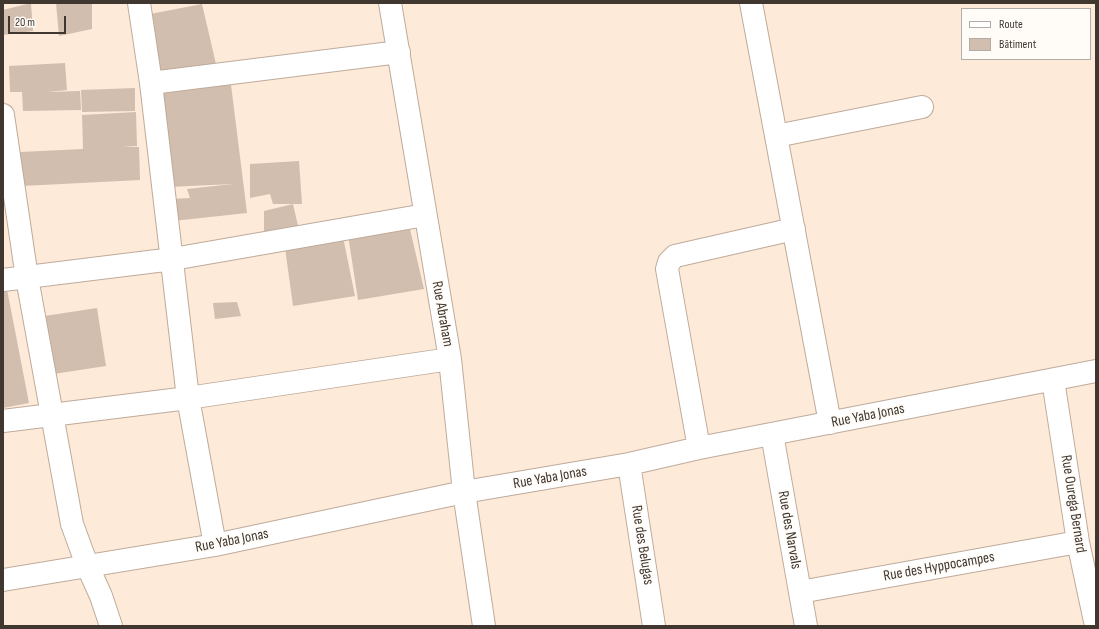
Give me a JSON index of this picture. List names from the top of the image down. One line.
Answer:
{"streets":{"street":["Rue Abraham","Rue Yaba Jonas","Rue Ourega Bernard","Rue des Narvals","Rue des Belugas","Rue des Hyppocampes"]},"crossings":[["Rue Abraham","Rue Yaba Jonas"],["Rue Yaba Jonas","Rue Ourega Bernard"],["Rue Yaba Jonas","Rue des Narvals"],["Rue Yaba Jonas","Rue des Belugas"],["Rue Ourega Bernard","Rue des Hyppocampes"],["Rue des Narvals","Rue des Hyppocampes"]],"legend":["Route","Bâtiment"],"scale_bar":"20 m"}
